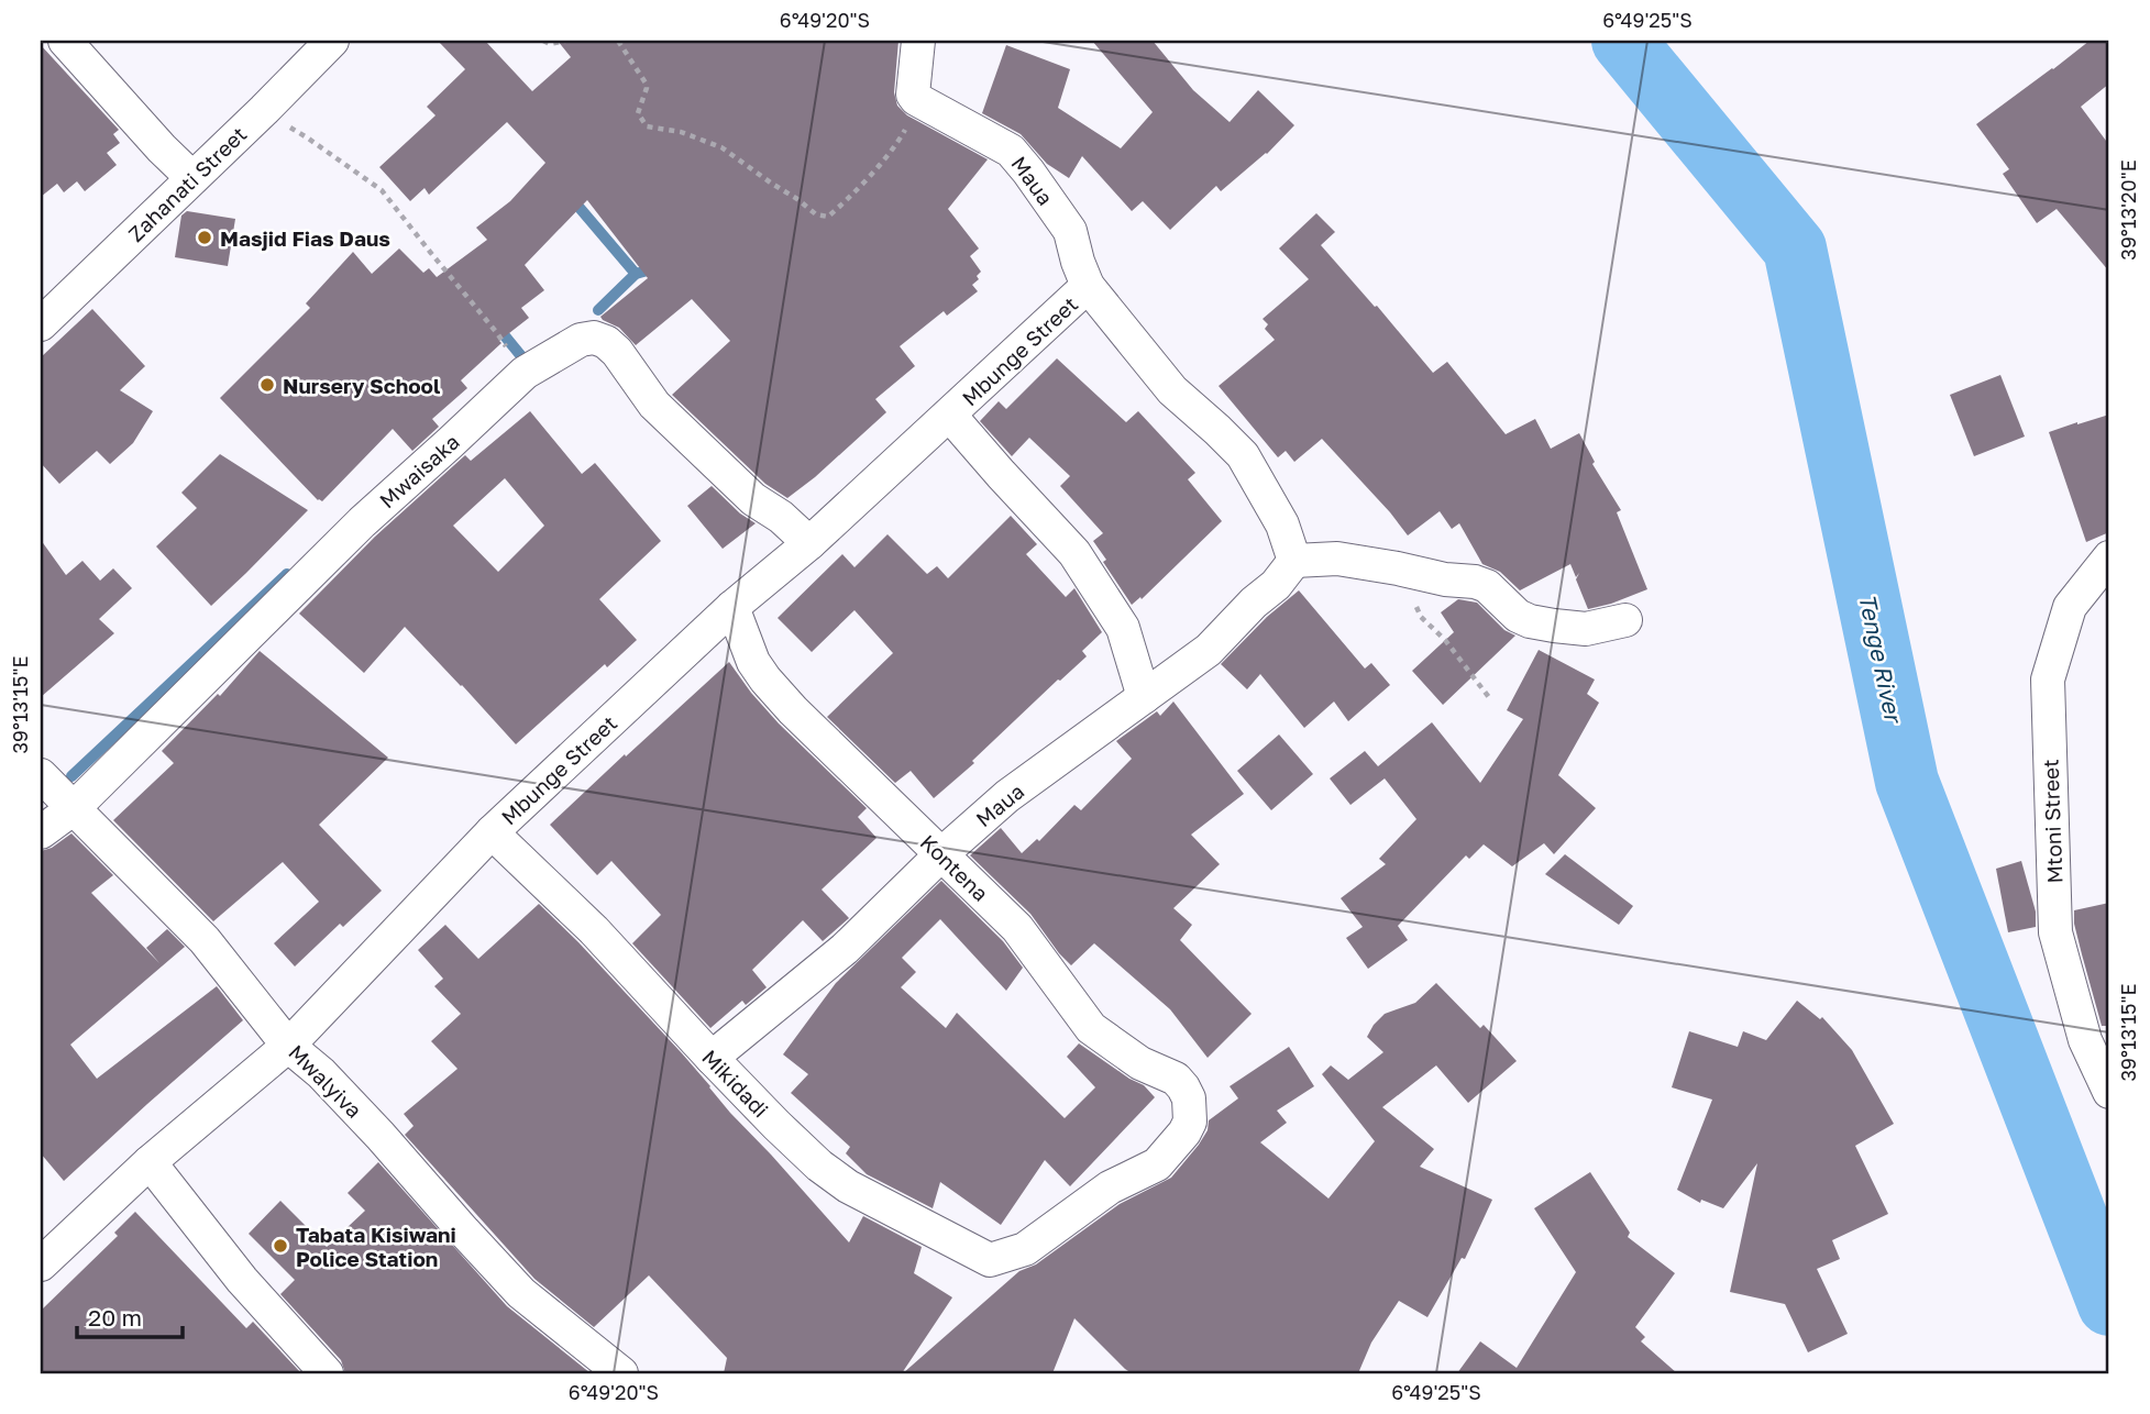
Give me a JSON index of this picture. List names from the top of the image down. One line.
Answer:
{"streets":{"street":["Maua","Zahanati Street","Mbunge Street","Mwaisaka","Mtoni Street","Kontena","Mwalyiva","Mikidadi"]},"crossings":[["Maua","Mbunge Street"],["Maua","Kontena"],["Maua","Mikidadi"],["Mbunge Street","Mwaisaka"],["Mbunge Street","Kontena"],["Mbunge Street","Mwalyiva"],["Mbunge Street","Mikidadi"],["Mwaisaka","Mwalyiva"],["Kontena","Mikidadi"]],"water":["Tenge River"],"places":["Masjid Fias Daus","Nursery School","Tabata Kisiwani Police Station"],"scale_bar":"20 m","coordinates":["6°49'20\"S","6°49'25\"S","39°13'20\"E","39°13'15\"E"]}
